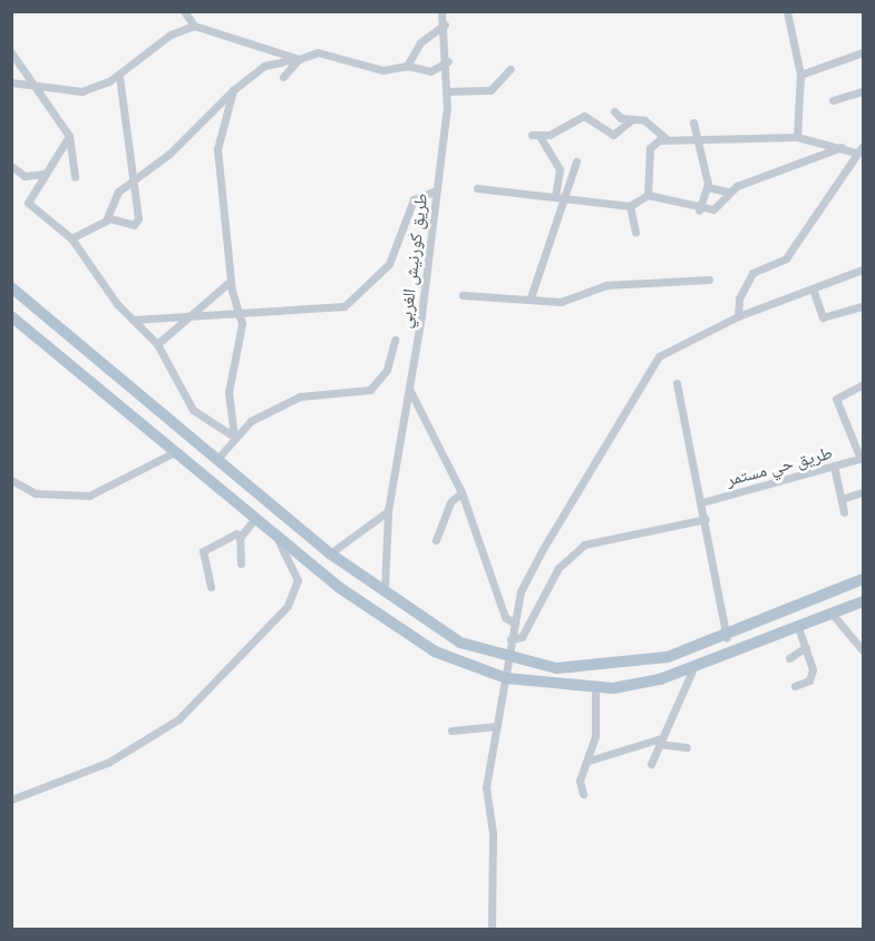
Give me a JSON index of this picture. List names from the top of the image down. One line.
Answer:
{"streets":{"street":["طريق كورنيش الغربي","طريق حي مستمر"]}}
